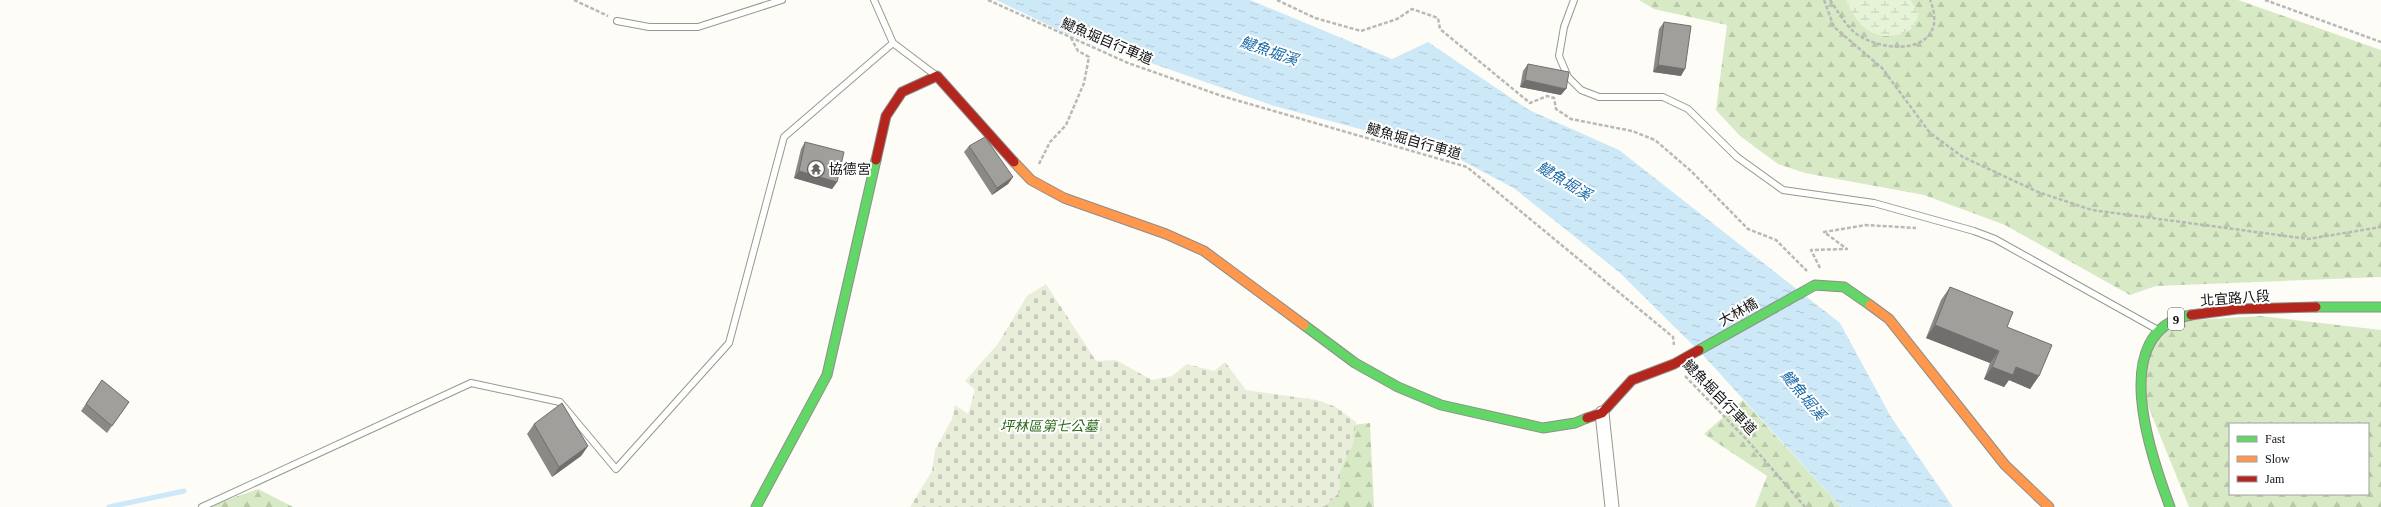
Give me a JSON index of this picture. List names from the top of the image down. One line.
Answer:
{"streets":{"street":["北宜路八段","大林橋","9"],"path":["𩻸魚堀自行車道"]},"crossings":[["𩻸魚堀自行車道","大林橋"]],"water":["𩻸魚堀溪"],"parks":["坪林區第七公墓"],"places":{"temple":["協德宮"]},"legend":["Fast","Slow","Jam"]}
